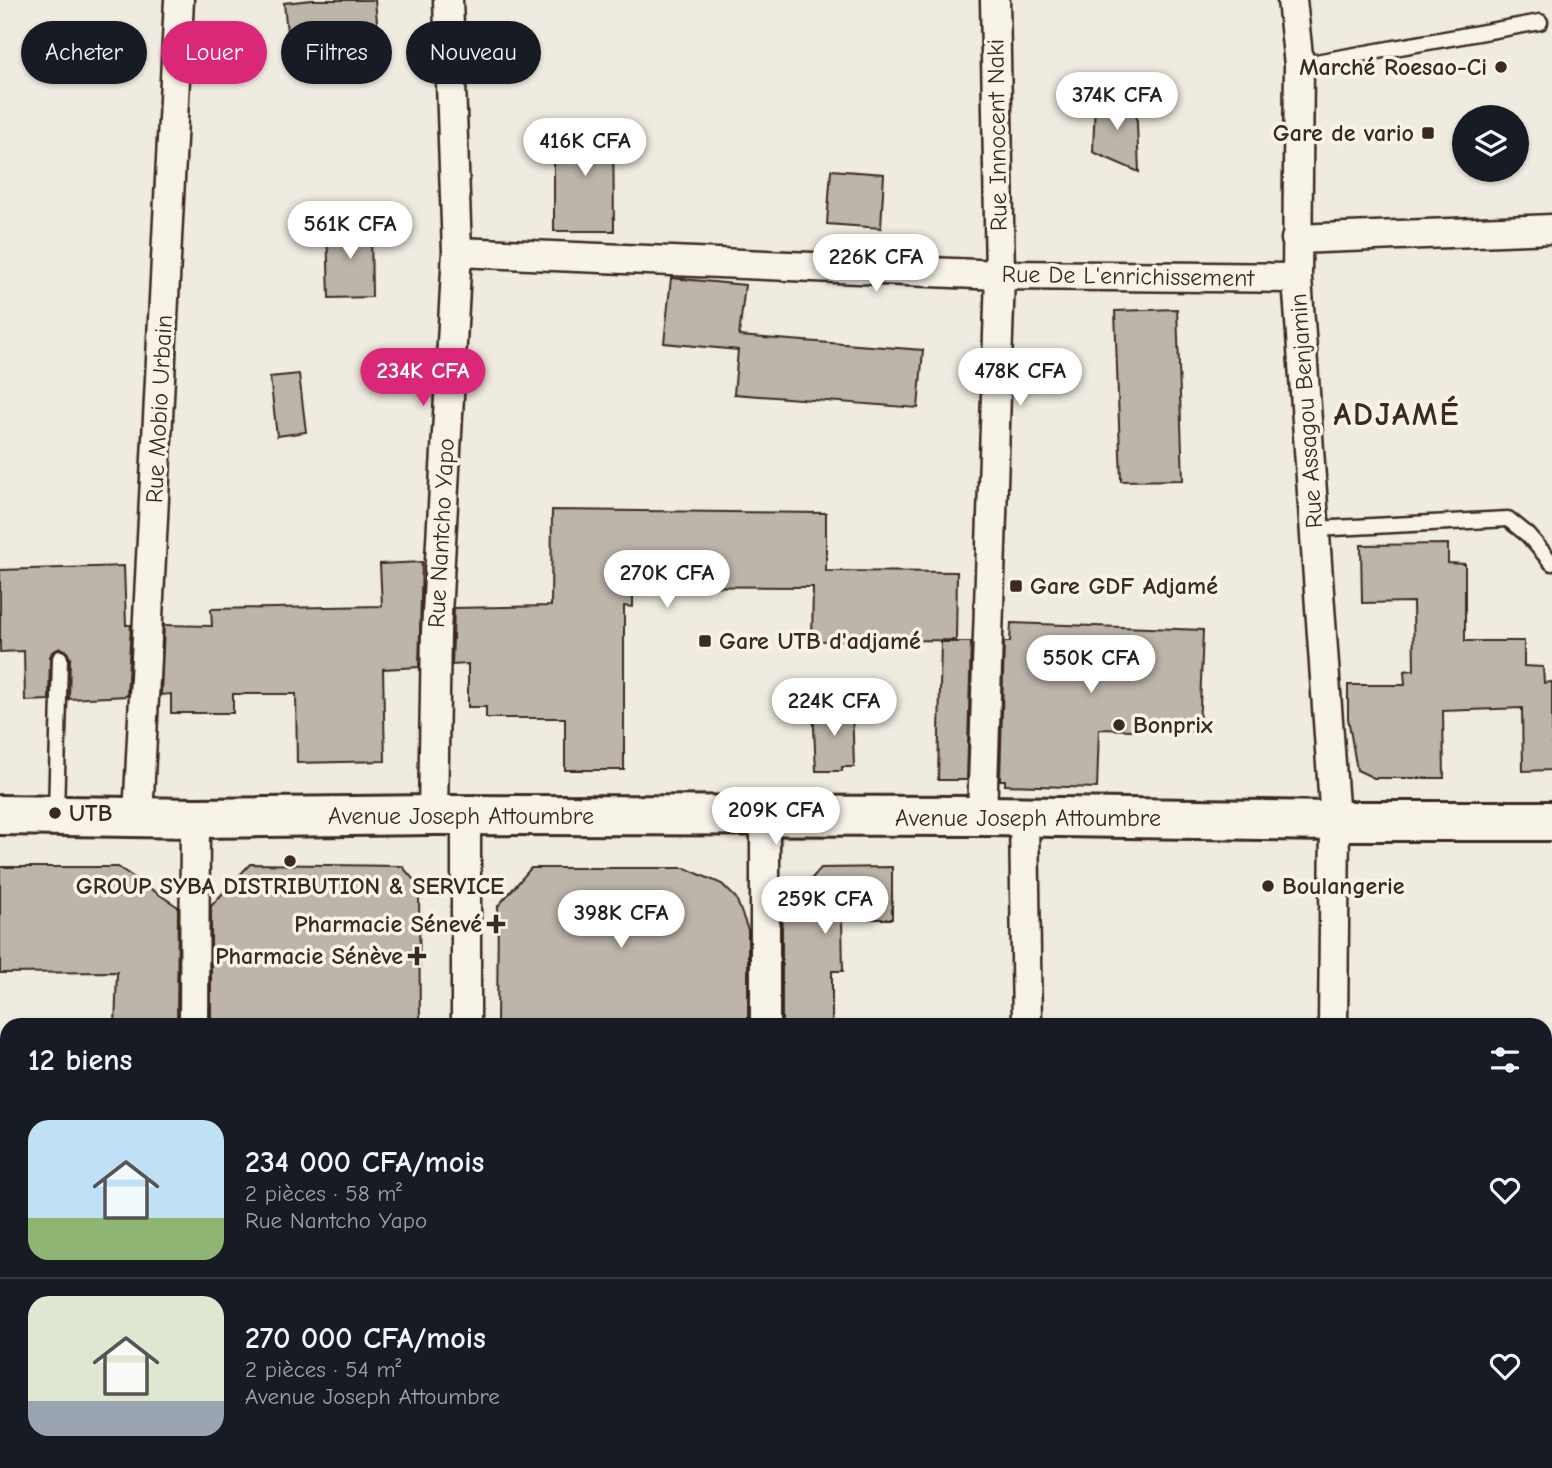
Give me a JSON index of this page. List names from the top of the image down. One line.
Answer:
{"streets":{"street":["Rue Innocent Naki","Rue De L'enrichissement","Rue Mobio Urbain","Rue Assagou Benjamin","Rue Nantcho Yapo","Avenue Joseph Attoumbre"]},"crossings":[["Rue Innocent Naki","Rue De L'enrichissement"],["Rue Innocent Naki","Avenue Joseph Attoumbre"],["Rue De L'enrichissement","Rue Assagou Benjamin"],["Rue De L'enrichissement","Rue Nantcho Yapo"],["Rue Mobio Urbain","Avenue Joseph Attoumbre"],["Rue Assagou Benjamin","Avenue Joseph Attoumbre"],["Rue Nantcho Yapo","Avenue Joseph Attoumbre"]],"districts":["ADJAMÉ"],"places":{"other":["Marché Roesao-Ci","Bonprix","UTB","GROUP SYBA DISTRIBUTION & SERVICE","Boulangerie"],"transit":["Gare de vario","Gare GDF Adjamé","Gare UTB d'adjamé"],"health":["Pharmacie Sénevé","Pharmacie Sénève"]},"page":{"chip":["Acheter","Louer","Filtres","Nouveau"],"price":["374K CFA","416K CFA","561K CFA","226K CFA","234K CFA","478K CFA","270K CFA","550K CFA","224K CFA","209K CFA","259K CFA","398K CFA"],"heading":"12 biens","list":[{"name":"234 000 CFA/mois","note":"2 pièces · 58 m² · Rue Nantcho Yapo"},{"name":"270 000 CFA/mois","note":"2 pièces · 54 m² · Avenue Joseph Attoumbre"}]}}
